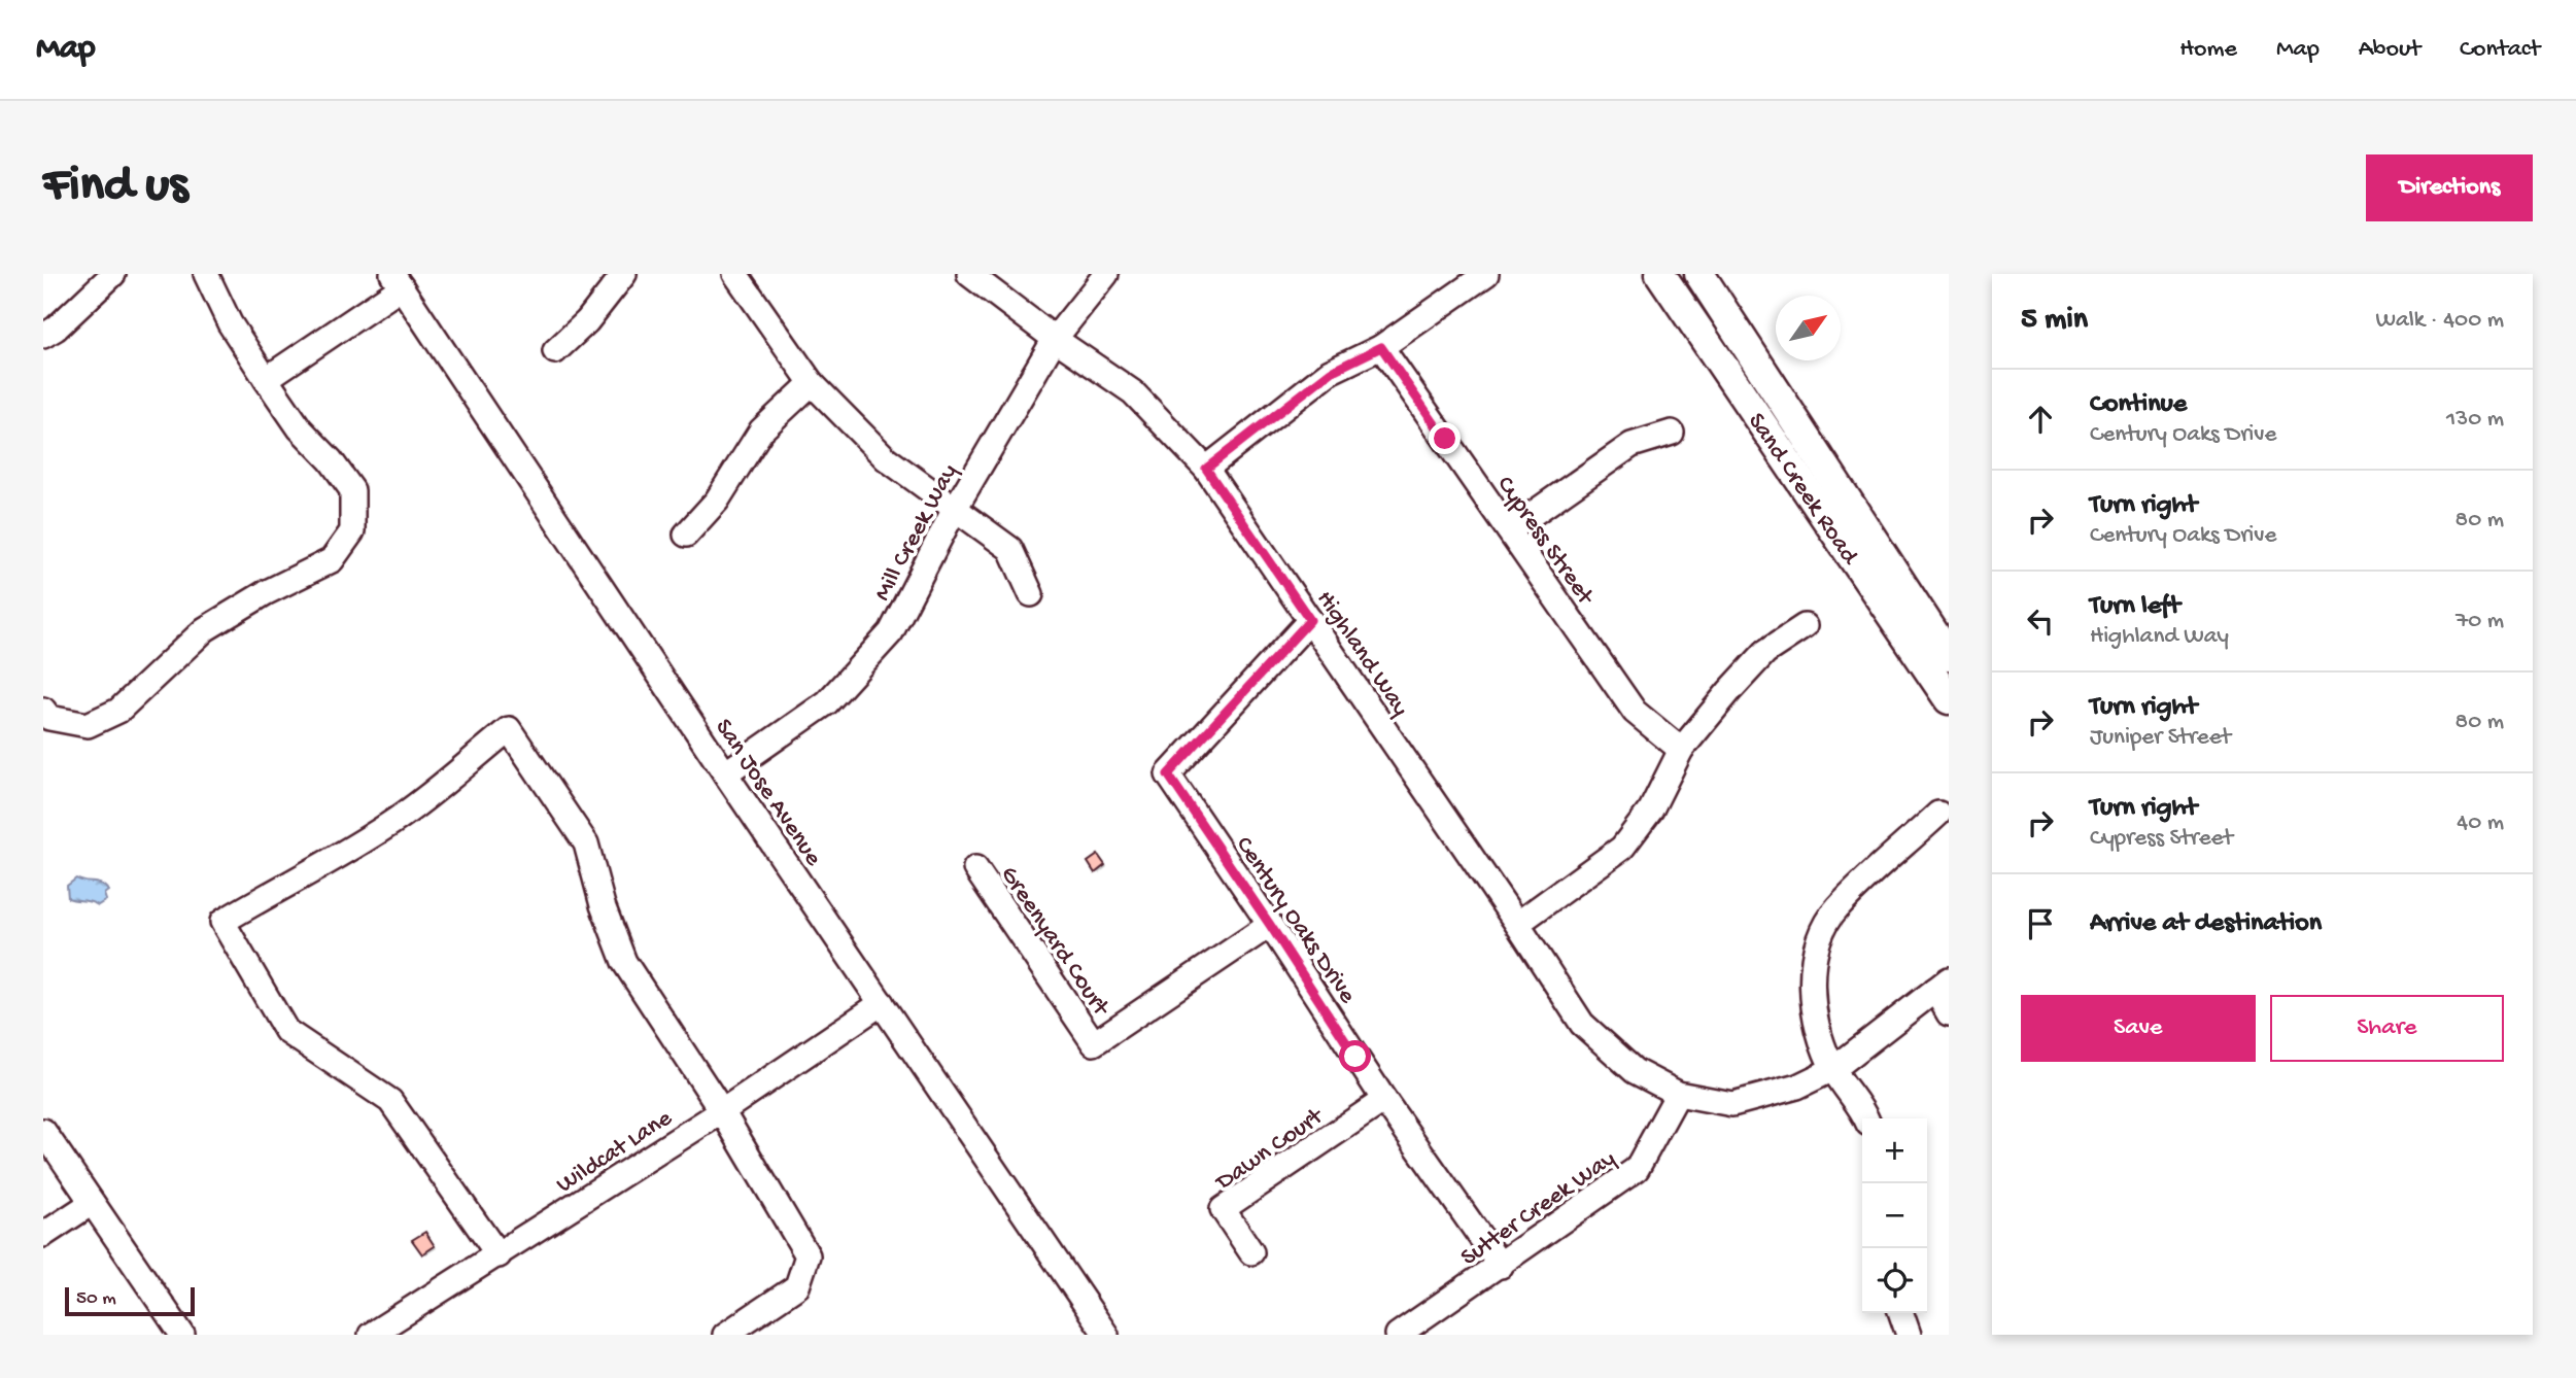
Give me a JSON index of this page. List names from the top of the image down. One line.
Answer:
{"streets":{"main road":["Sand Creek Road"],"street":["Mill Creek Way","Cypress Street","Highland Way","San Jose Avenue","Century Oaks Drive","Greenyard Court","Dawn Court","Wildcat Lane","Sutter Creek Way"]},"crossings":[["Mill Creek Way","Highland Way"],["Mill Creek Way","San Jose Avenue"],["Highland Way","Century Oaks Drive"],["Highland Way","Sutter Creek Way"],["San Jose Avenue","Wildcat Lane"],["Century Oaks Drive","Greenyard Court"],["Century Oaks Drive","Dawn Court"],["Century Oaks Drive","Sutter Creek Way"]],"scale_bar":"50 m","north":"top right","page":{"header":"Map","nav":["Home","Map","About","Contact"],"buttons":["Directions",["Save","Share"]],"title":"Find us","heading":["5 min","Walk · 400 m"],"list":[["Continue","Century Oaks Drive","130 m"],["Turn right","Century Oaks Drive","80 m"],["Turn left","Highland Way","70 m"],["Turn right","Juniper Street","80 m"],["Turn right","Cypress Street","40 m"],"Arrive at destination"],"map_buttons":["+","−"],"scale":"50 m"}}
